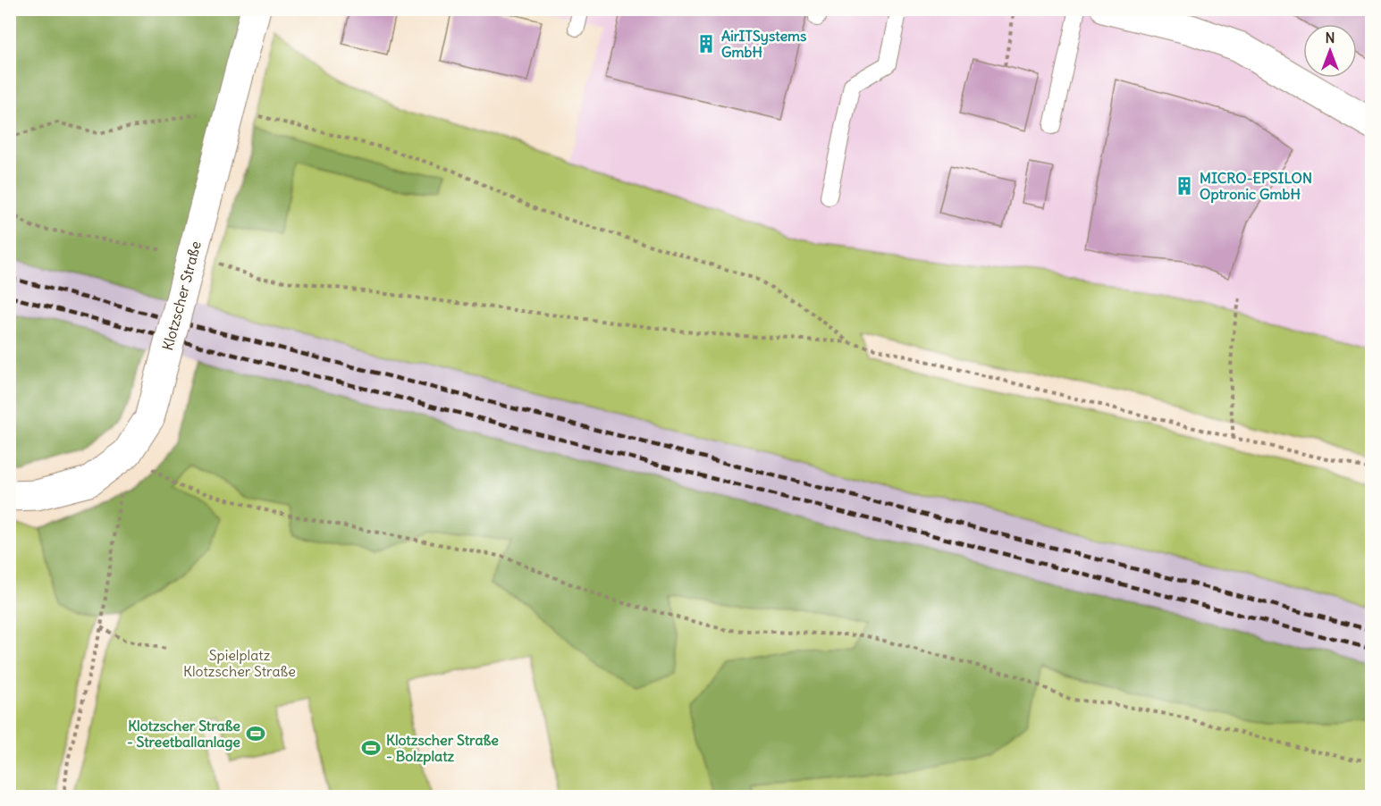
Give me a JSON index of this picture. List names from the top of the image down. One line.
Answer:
{"streets":{"street":["Klotzscher Straße"]},"parks":["Spielplatz Klotzscher Straße"],"places":{"building":["AirITSystems GmbH","MICRO-EPSILON Optronic GmbH"],"sports":["Klotzscher Straße - Streetballanlage","Klotzscher Straße - Bolzplatz"]},"north":"top"}
